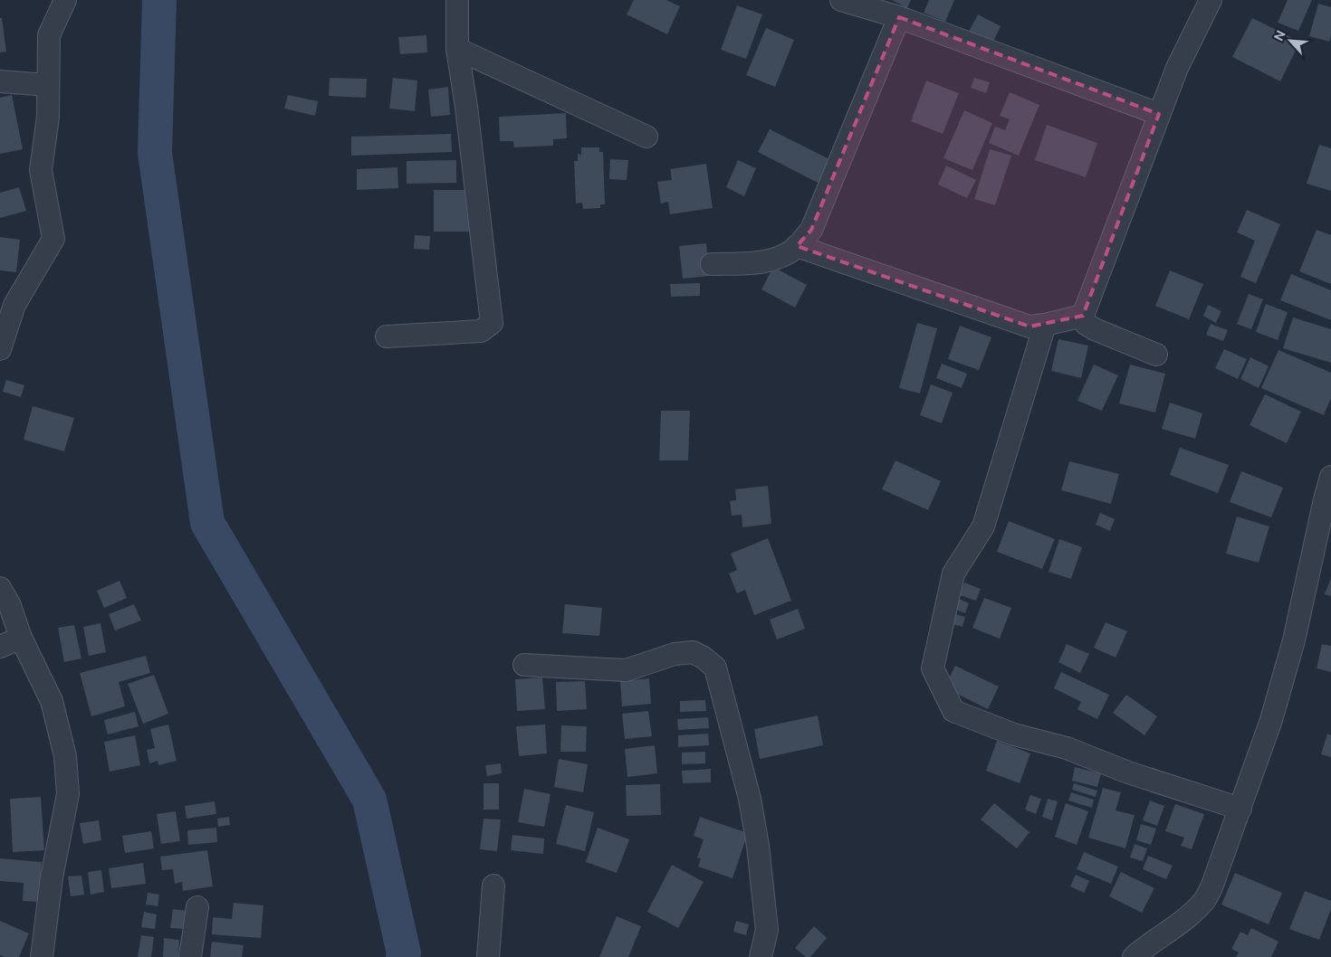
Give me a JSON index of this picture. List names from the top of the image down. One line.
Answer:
{"north":"top left"}
